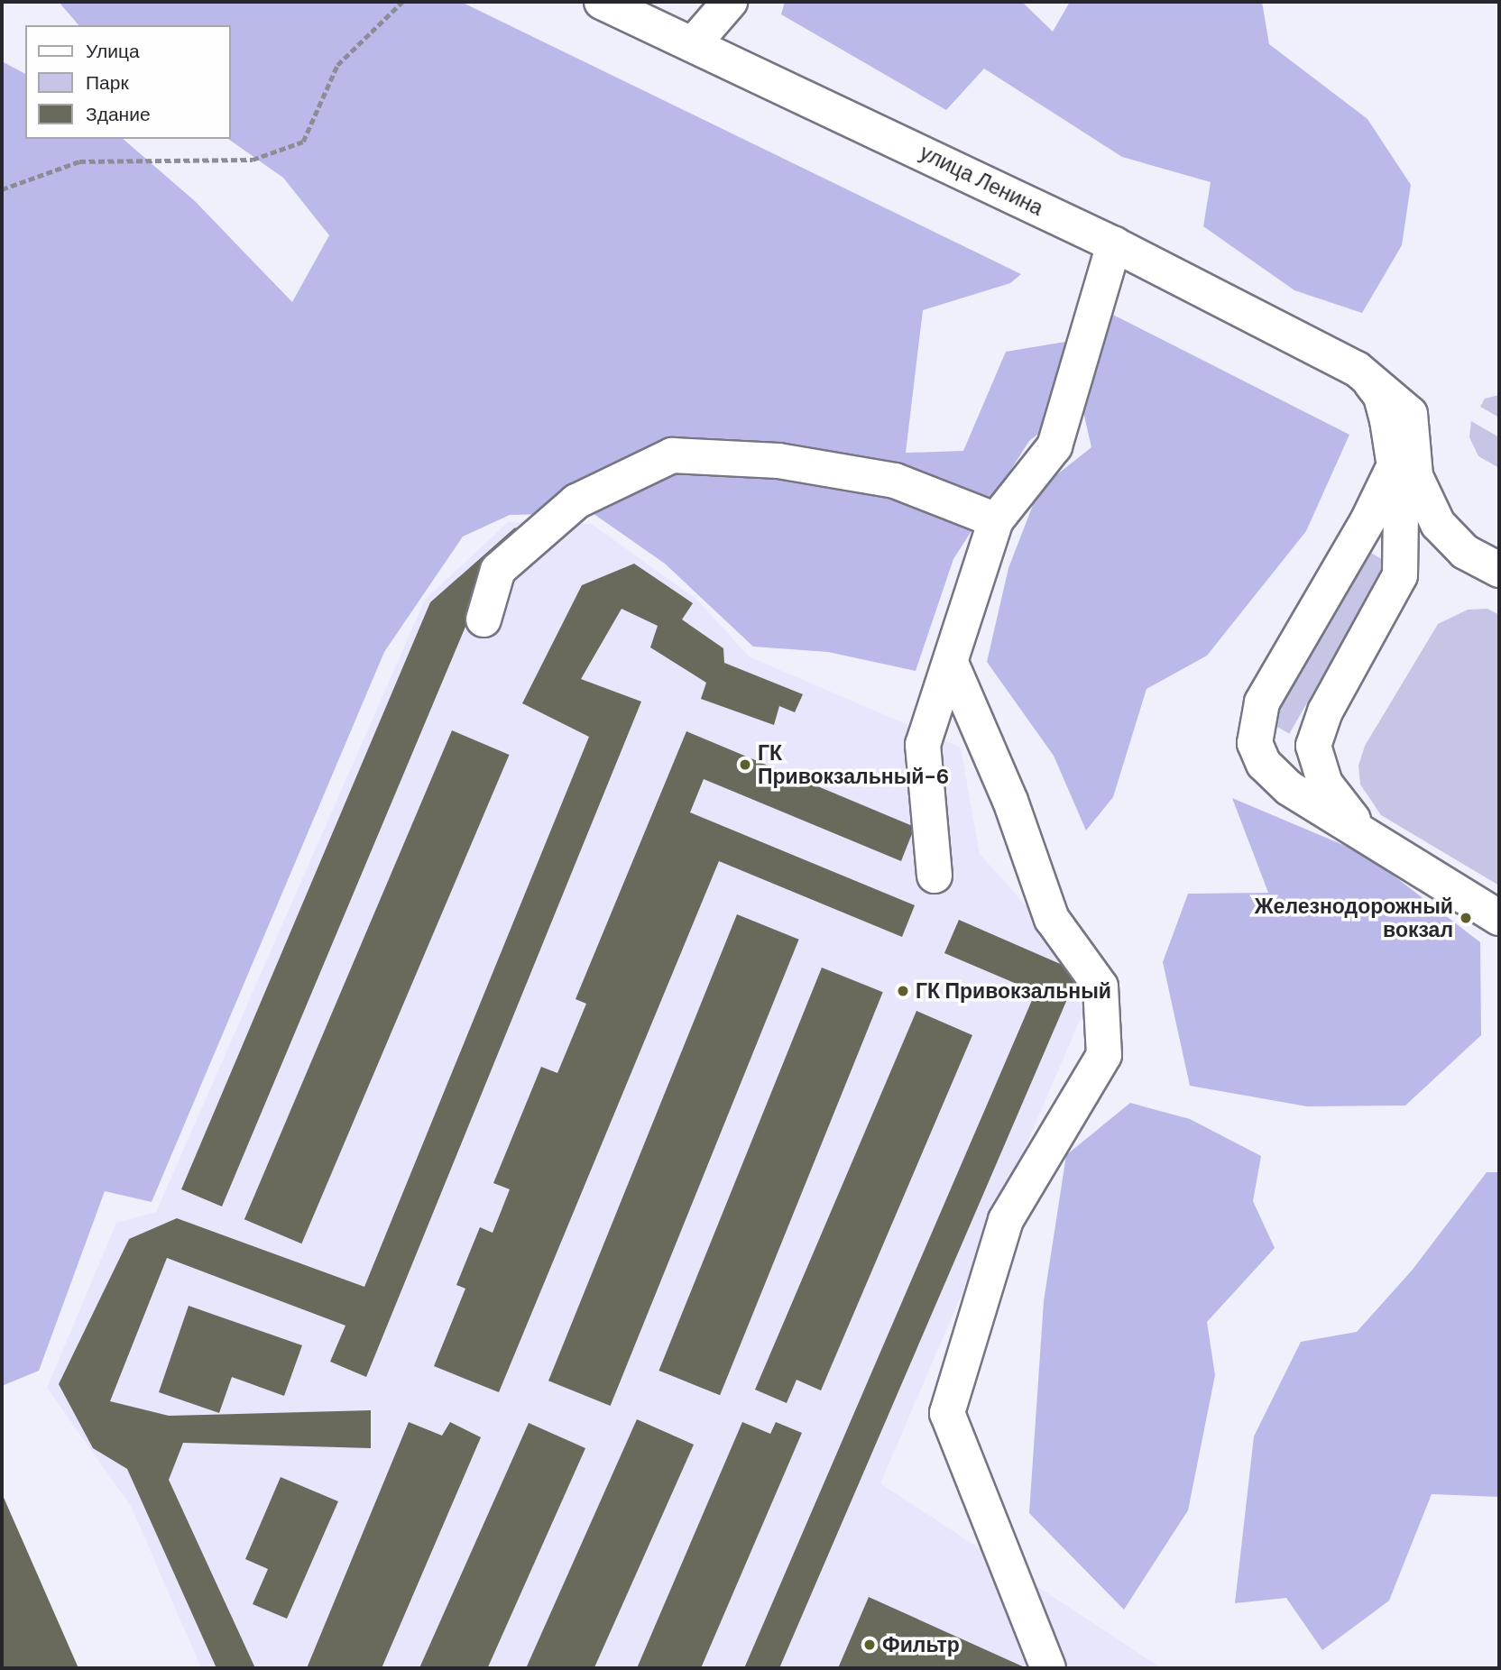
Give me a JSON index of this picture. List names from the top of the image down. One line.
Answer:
{"streets":{"street":["улица Ленина"]},"places":["ГК Привокзальный-6","Железнодорожный вокзал","ГК Привокзальный","Фильтр"],"legend":["Улица","Парк","Здание"]}
